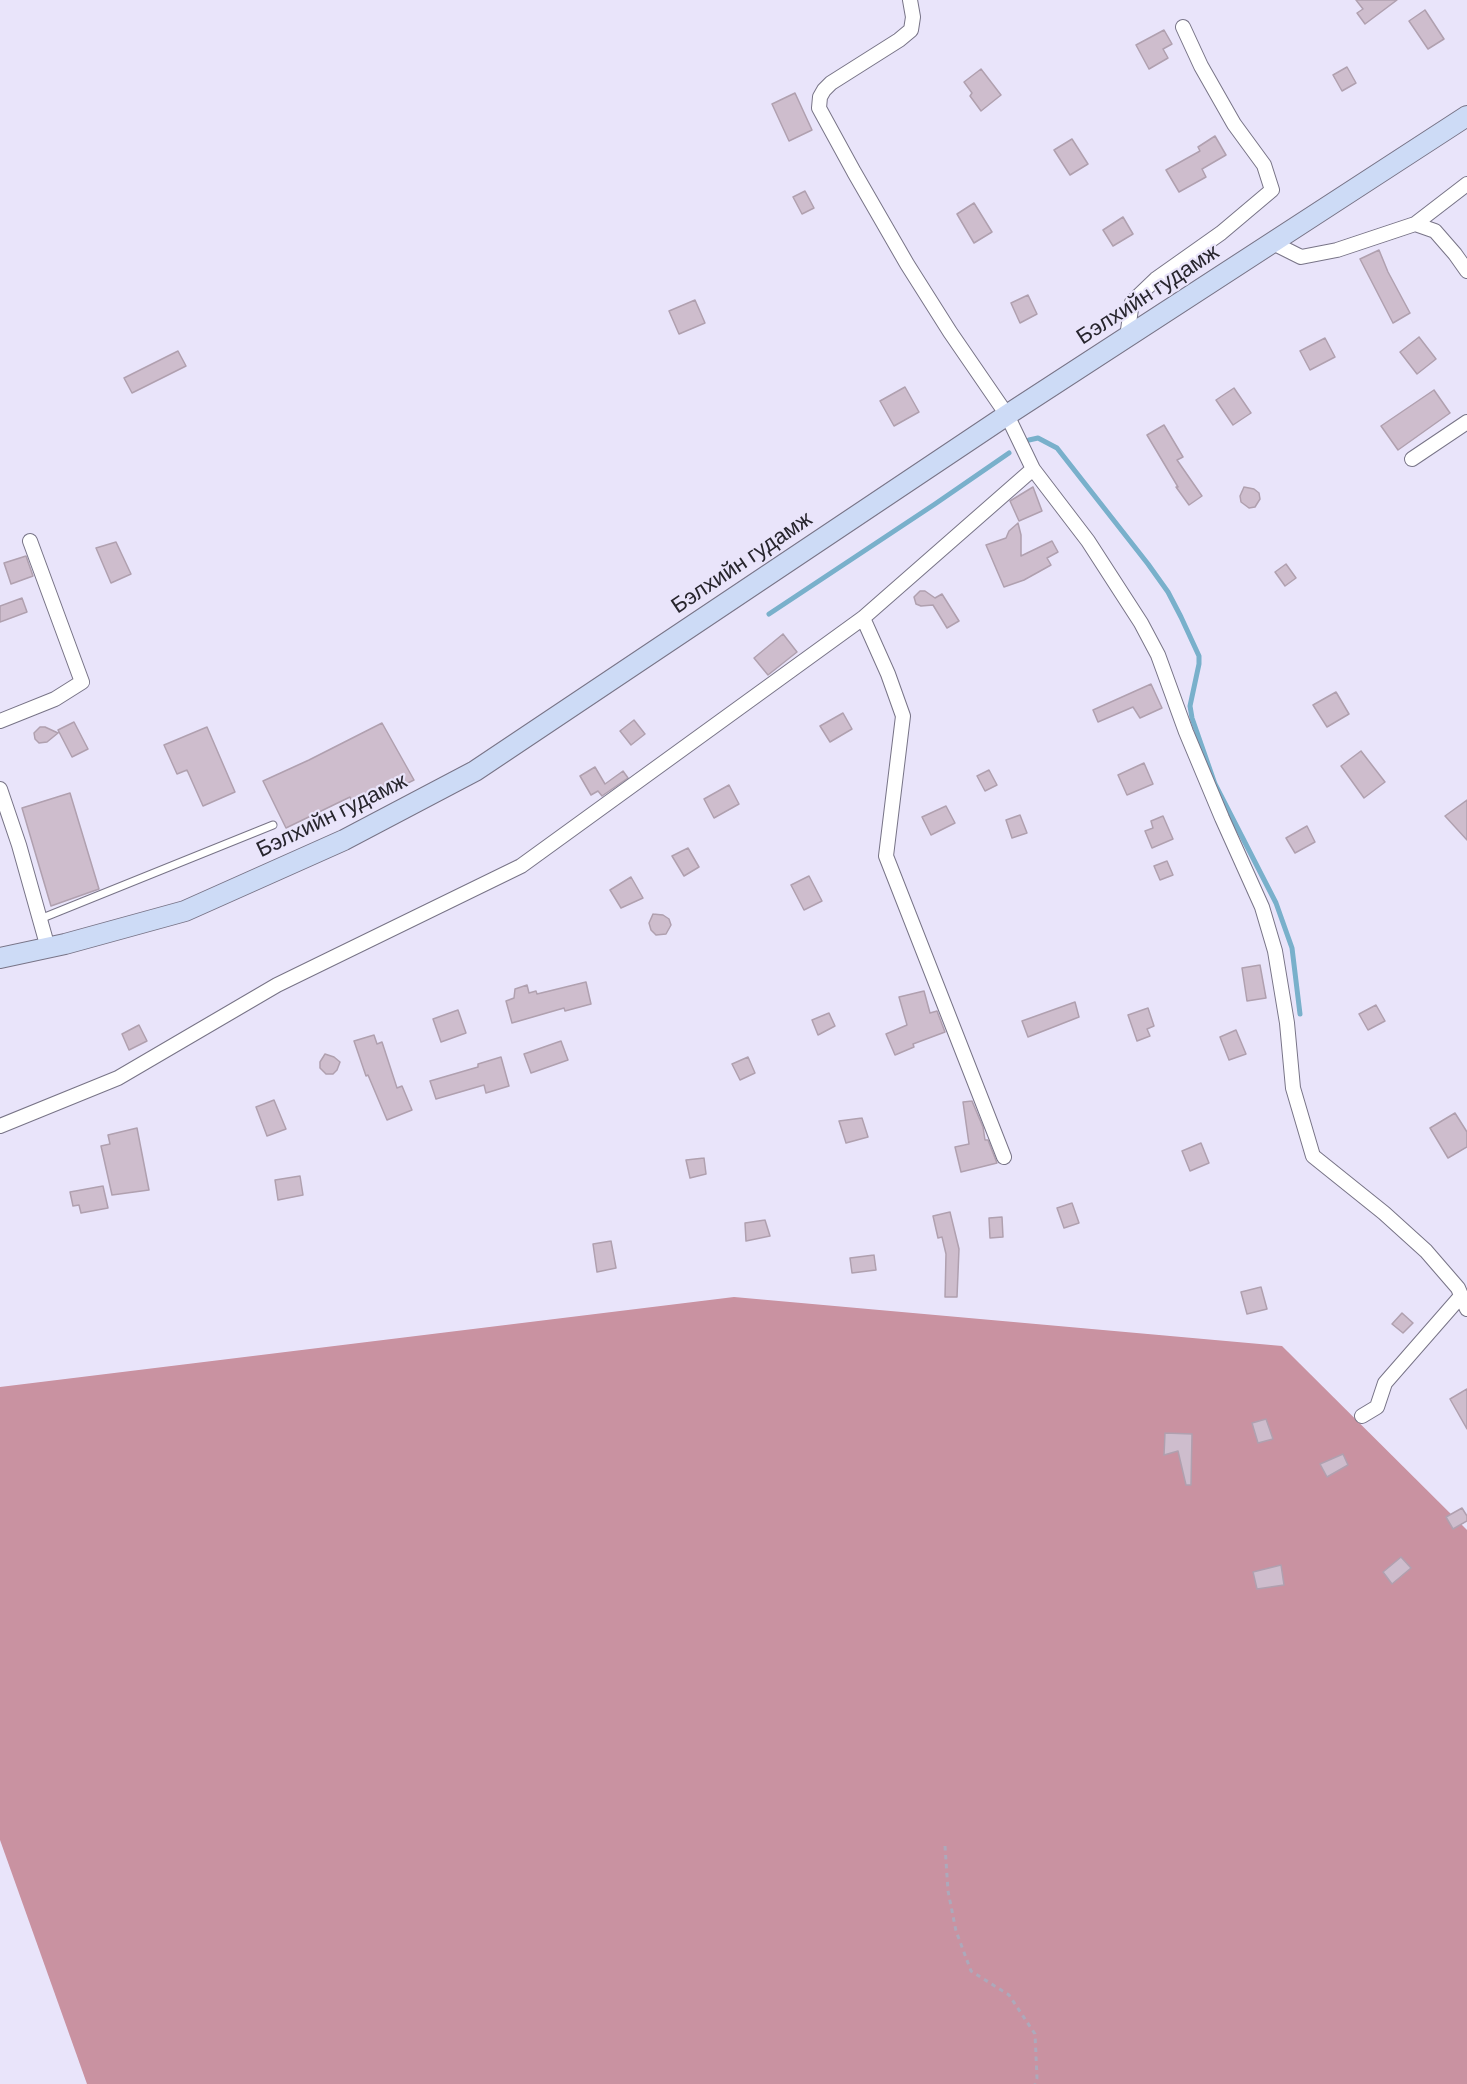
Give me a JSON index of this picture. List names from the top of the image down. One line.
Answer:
{"streets":{"main road":["Бэлхийн гудамж"]}}
